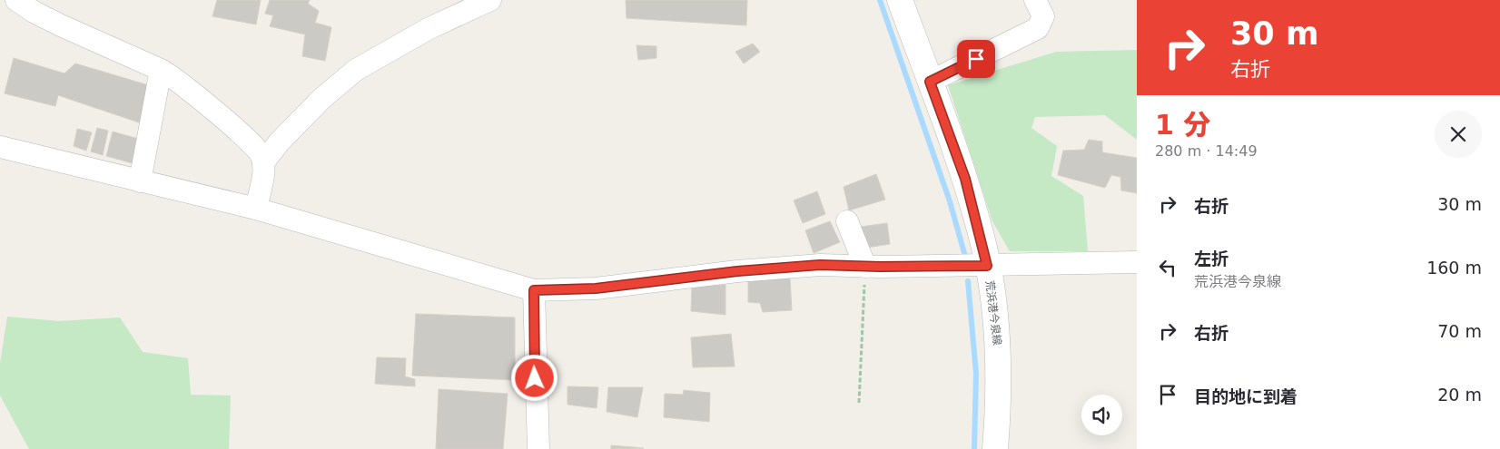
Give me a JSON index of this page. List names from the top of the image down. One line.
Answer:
{"streets":{"main road":["荒浜港今泉線"]},"page":{"turn":["30 m","右折"],"heading":["1 分","280 m · 14:49"],"list":[{"name":"右折","value":"30 m"},{"name":"左折","note":"荒浜港今泉線","value":"160 m"},{"name":"右折","value":"70 m"},{"name":"目的地に到着","value":"20 m"}]}}
